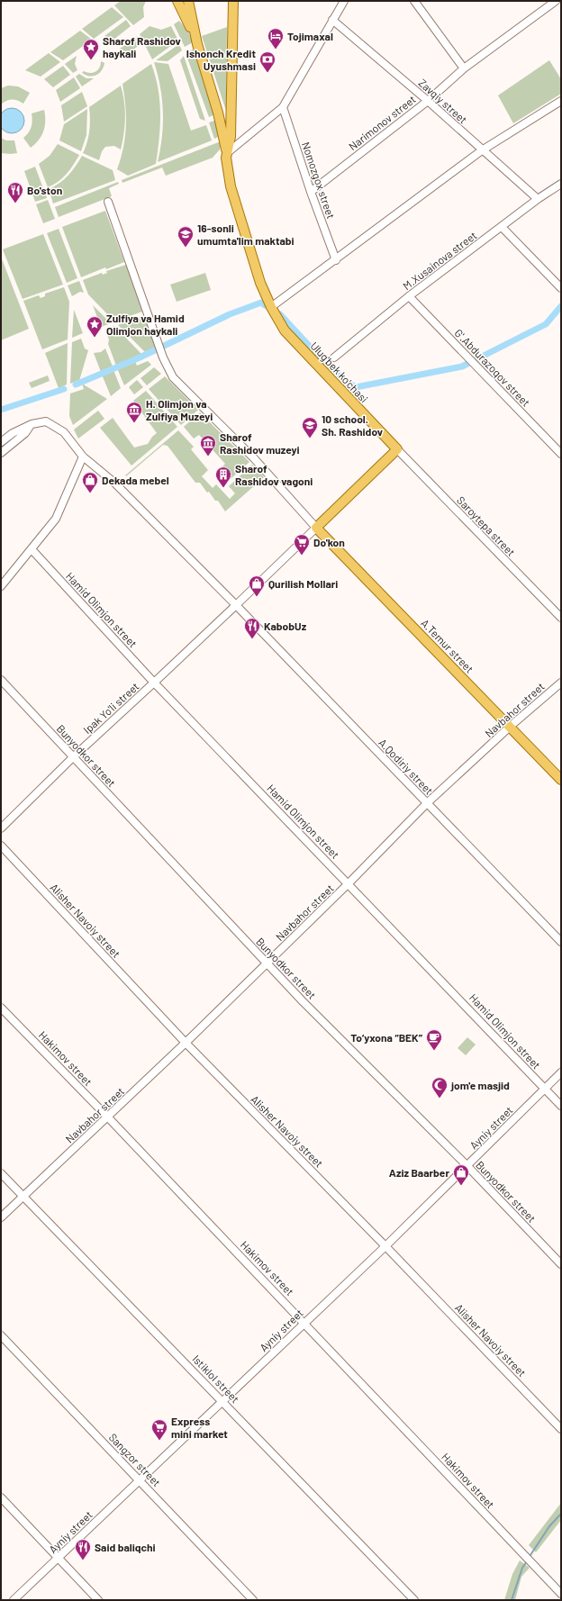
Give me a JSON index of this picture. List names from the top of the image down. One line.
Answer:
{"streets":{"main road":["Ulug'bek ko'chasi","A.Temur street"],"street":["Zavqiy street","Narimonov street","Nomozgoх street","M.Xusainova street","G'.Abdurazoqov street","Saroytepa street","Hamid Olimjon street","Ipak Yo'li street","Navbahor street","Bunyodkor street","A.Qodiriy street","Alisher Navoiy street","Hakimov street","Ayniy street","Istiklol street","Sangzor street"]},"crossings":[["Zavqiy street","Narimonov street"],["Zavqiy street","M.Xusainova street"],["Narimonov street","Nomozgoх street"],["M.Xusainova street","G'.Abdurazoqov street"],["Ulug'bek ko'chasi","Saroytepa street"],["Hamid Olimjon street","Ipak Yo'li street"],["Hamid Olimjon street","Navbahor street"],["Hamid Olimjon street","Ayniy street"],["A.Temur street","Ipak Yo'li street"],["A.Temur street","Navbahor street"],["Ipak Yo'li street","Bunyodkor street"],["Ipak Yo'li street","A.Qodiriy street"],["Navbahor street","Bunyodkor street"],["Navbahor street","A.Qodiriy street"],["Navbahor street","Alisher Navoiy street"],["Navbahor street","Hakimov street"],["Navbahor street","Istiklol street"],["Bunyodkor street","Ayniy street"],["Alisher Navoiy street","Ayniy street"],["Hakimov street","Ayniy street"],["Ayniy street","Istiklol street"],["Ayniy street","Sangzor street"]],"places":{"hotel":["Tojimaxal"],"place":["Sharof Rashidov haykali","Zulfiya va Hamid Olimjon haykali"],"bank":["Ishonch Kredit Uyushmasi"],"restaurant":["Bo'ston","KabobUz","Said baliqchi"],"school or university":["16-sonli umumta'lim maktabi","10 school. Sh. Rashidov"],"museum":["H. Olimjon va Zulfiya Muzeyi","Sharof Rashidov muzeyi"],"building":["Sharof Rashidov vagoni"],"shop":["Dekada mebel","Qurilish Mollari","Aziz Baarber"],"supermarket":["Do'kon","Express mini market"],"cafe":["To‘yxona “BEK”"],"mosque":["jom'e masjid"]}}
